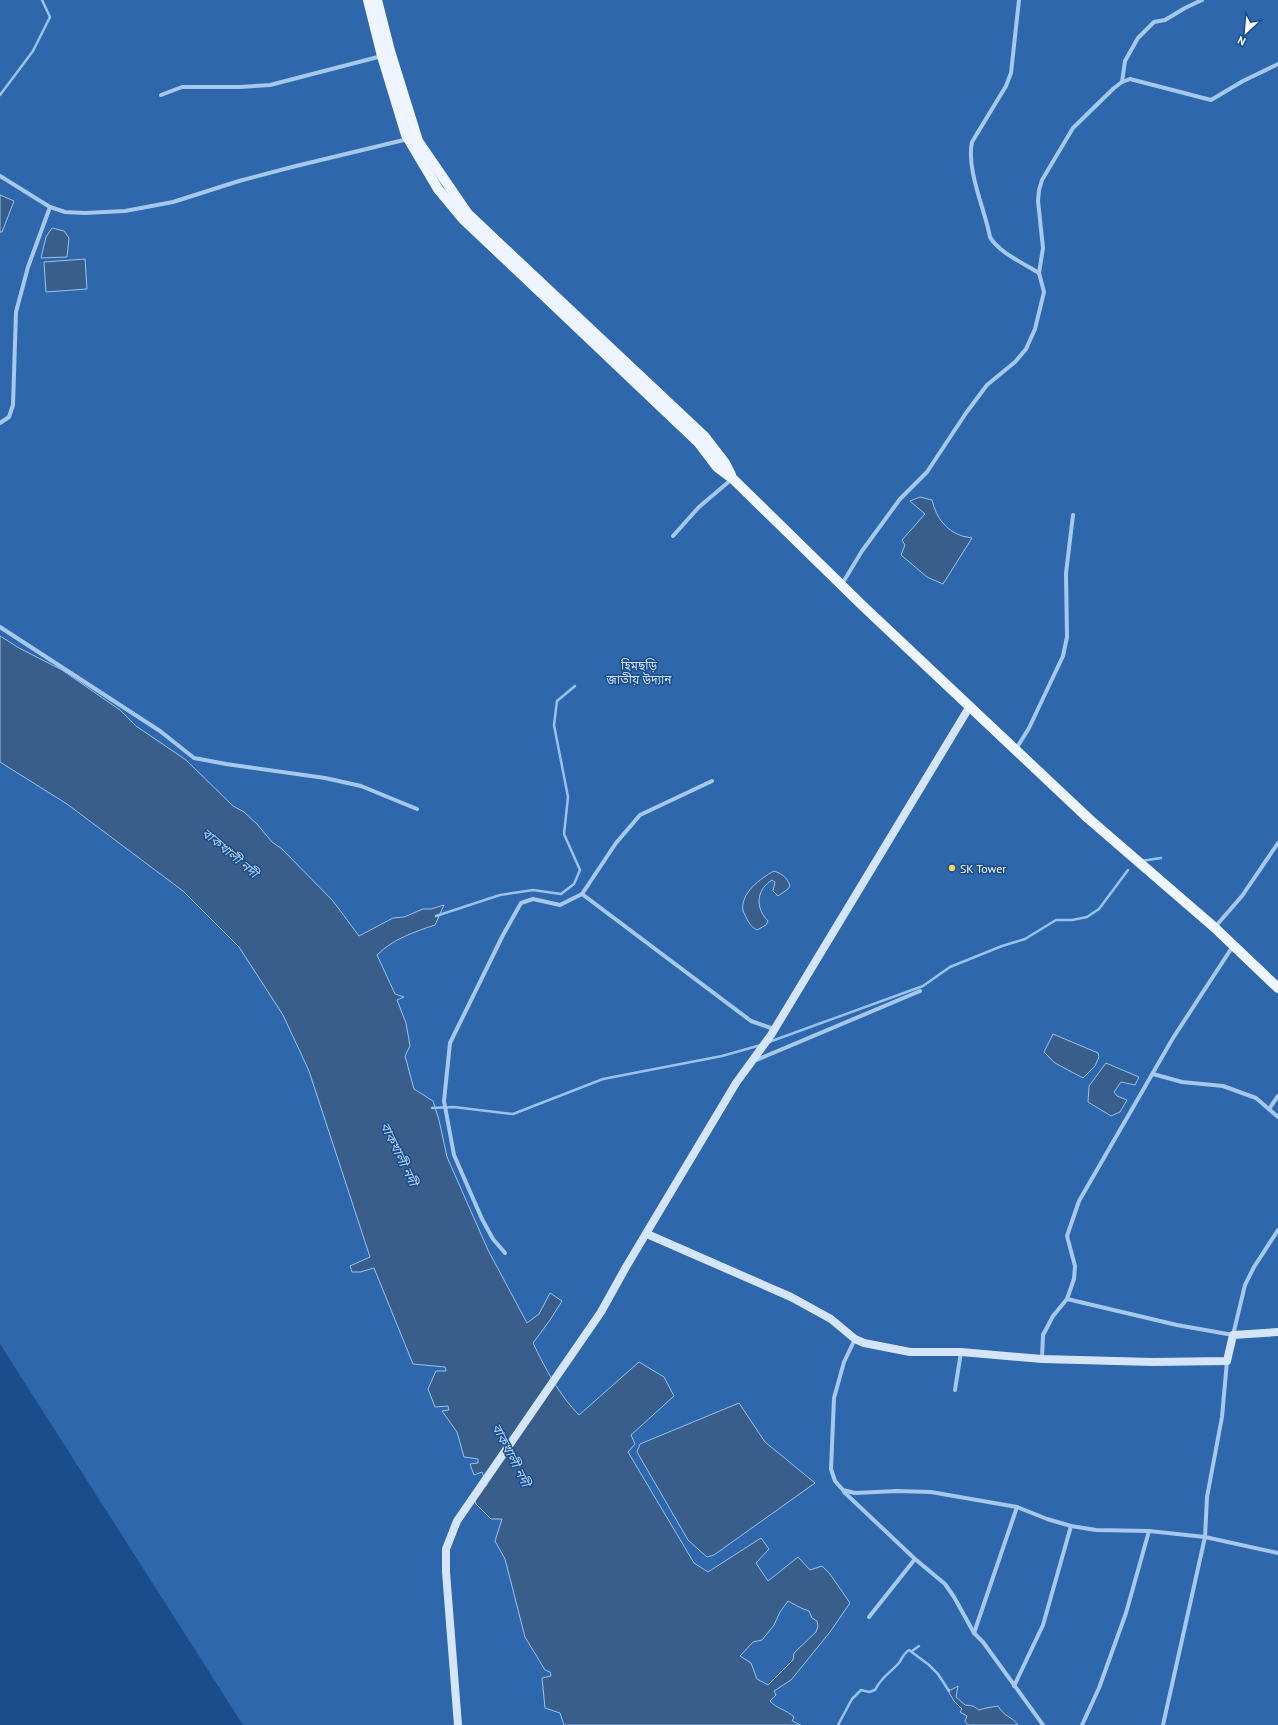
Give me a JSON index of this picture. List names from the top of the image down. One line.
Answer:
{"water":["বাকখালী নদী"],"parks":["হিমছড়ি জাতীয় উদ্যান"],"places":["SK Tower"],"north":"bottom left"}
